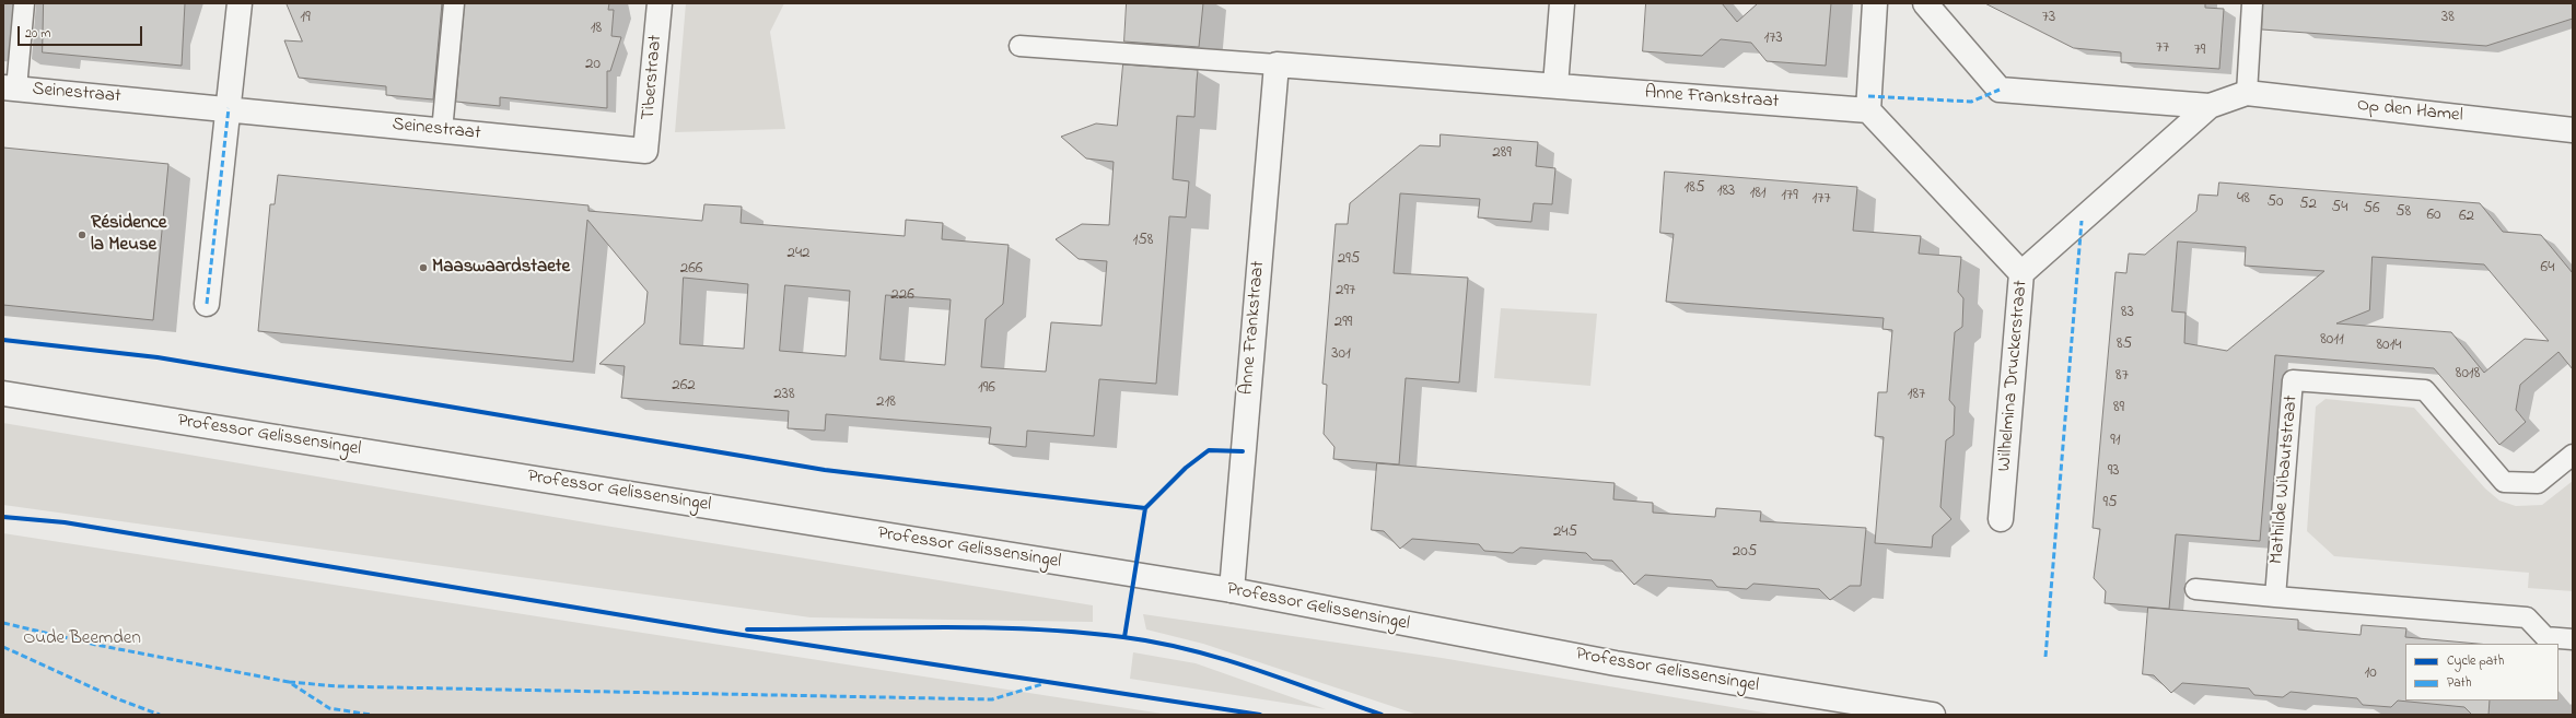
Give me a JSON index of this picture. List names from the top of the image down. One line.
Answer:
{"streets":{"street":["Tiberstraat","Seinestraat","Anne Frankstraat","Op den Hamel","Wilhelmina Druckerstraat","Professor Gelissensingel"],"lane":["Mathilde Wibautstraat"]},"crossings":[["Tiberstraat","Seinestraat"],["Anne Frankstraat","Professor Gelissensingel"],["Op den Hamel","Wilhelmina Druckerstraat"]],"parks":["Oude Beemden"],"places":["Résidence la Meuse","Maaswaardstaete"],"house_numbers":["19","73","38","18","173","77","79","20","289","185","183","181","179","177","48","50","52","54","56","58","60","62","158","242","295","64","266","297","226","83","299","8011","85","8014","301","8018","87","262","196","238","187","218","89","91","93","95","245","205","10"],"legend":["Cycle path","Path"],"scale_bar":"20 m"}
